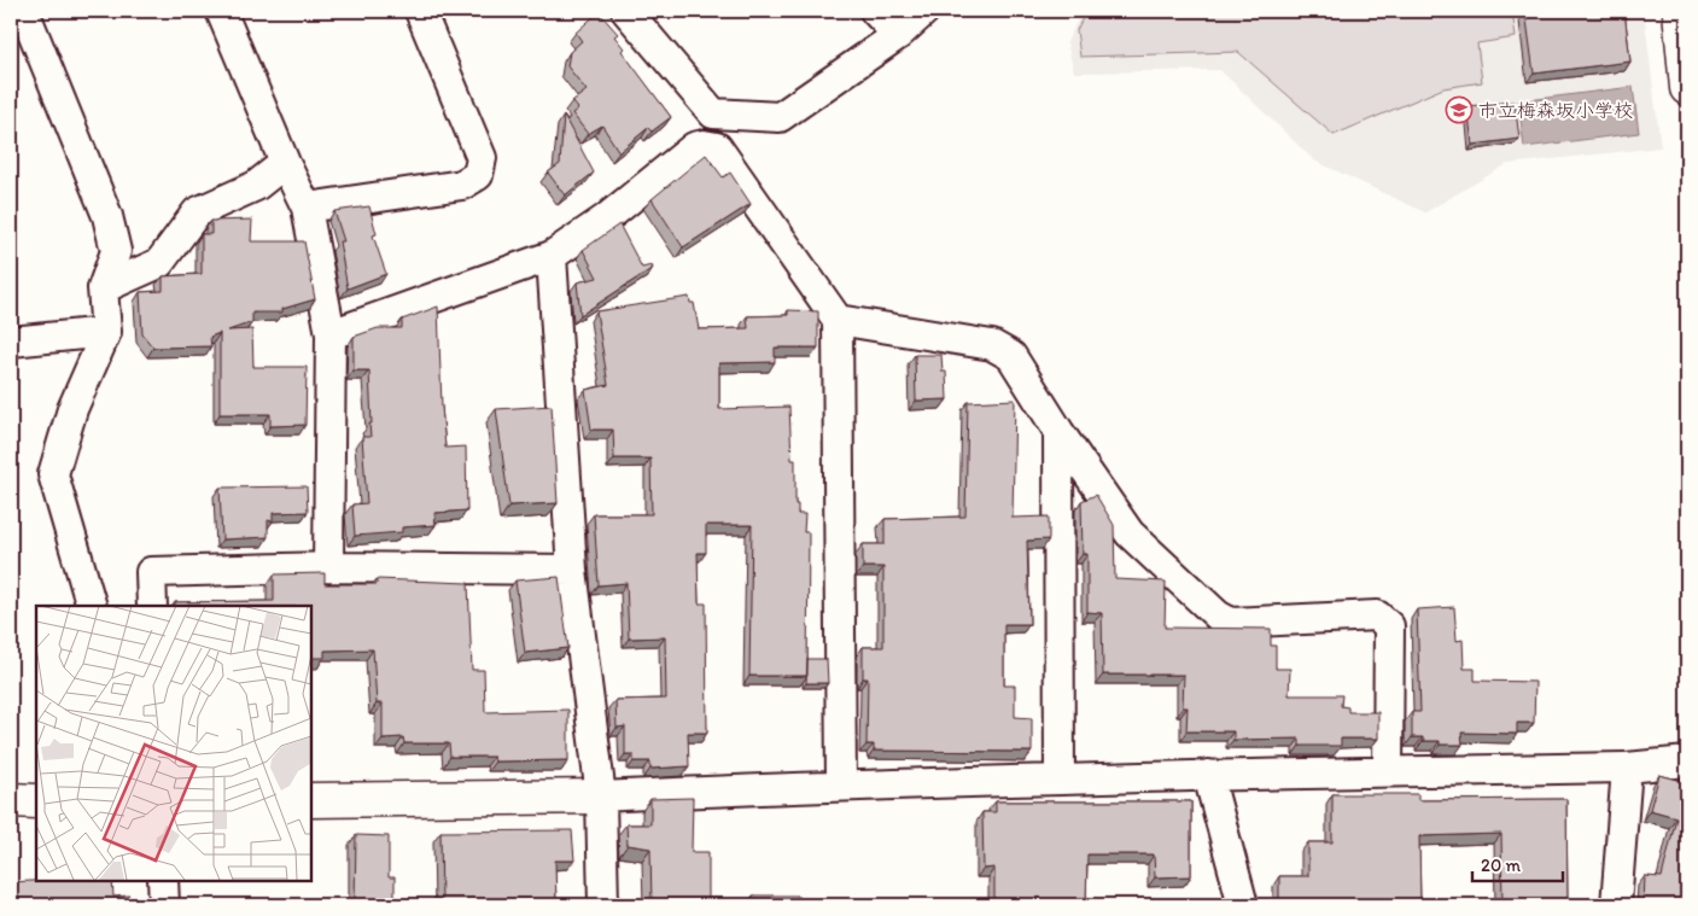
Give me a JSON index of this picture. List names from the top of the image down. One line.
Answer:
{"places":{"school or university":["市立梅森坂小学校"]},"scale_bar":"20 m"}
